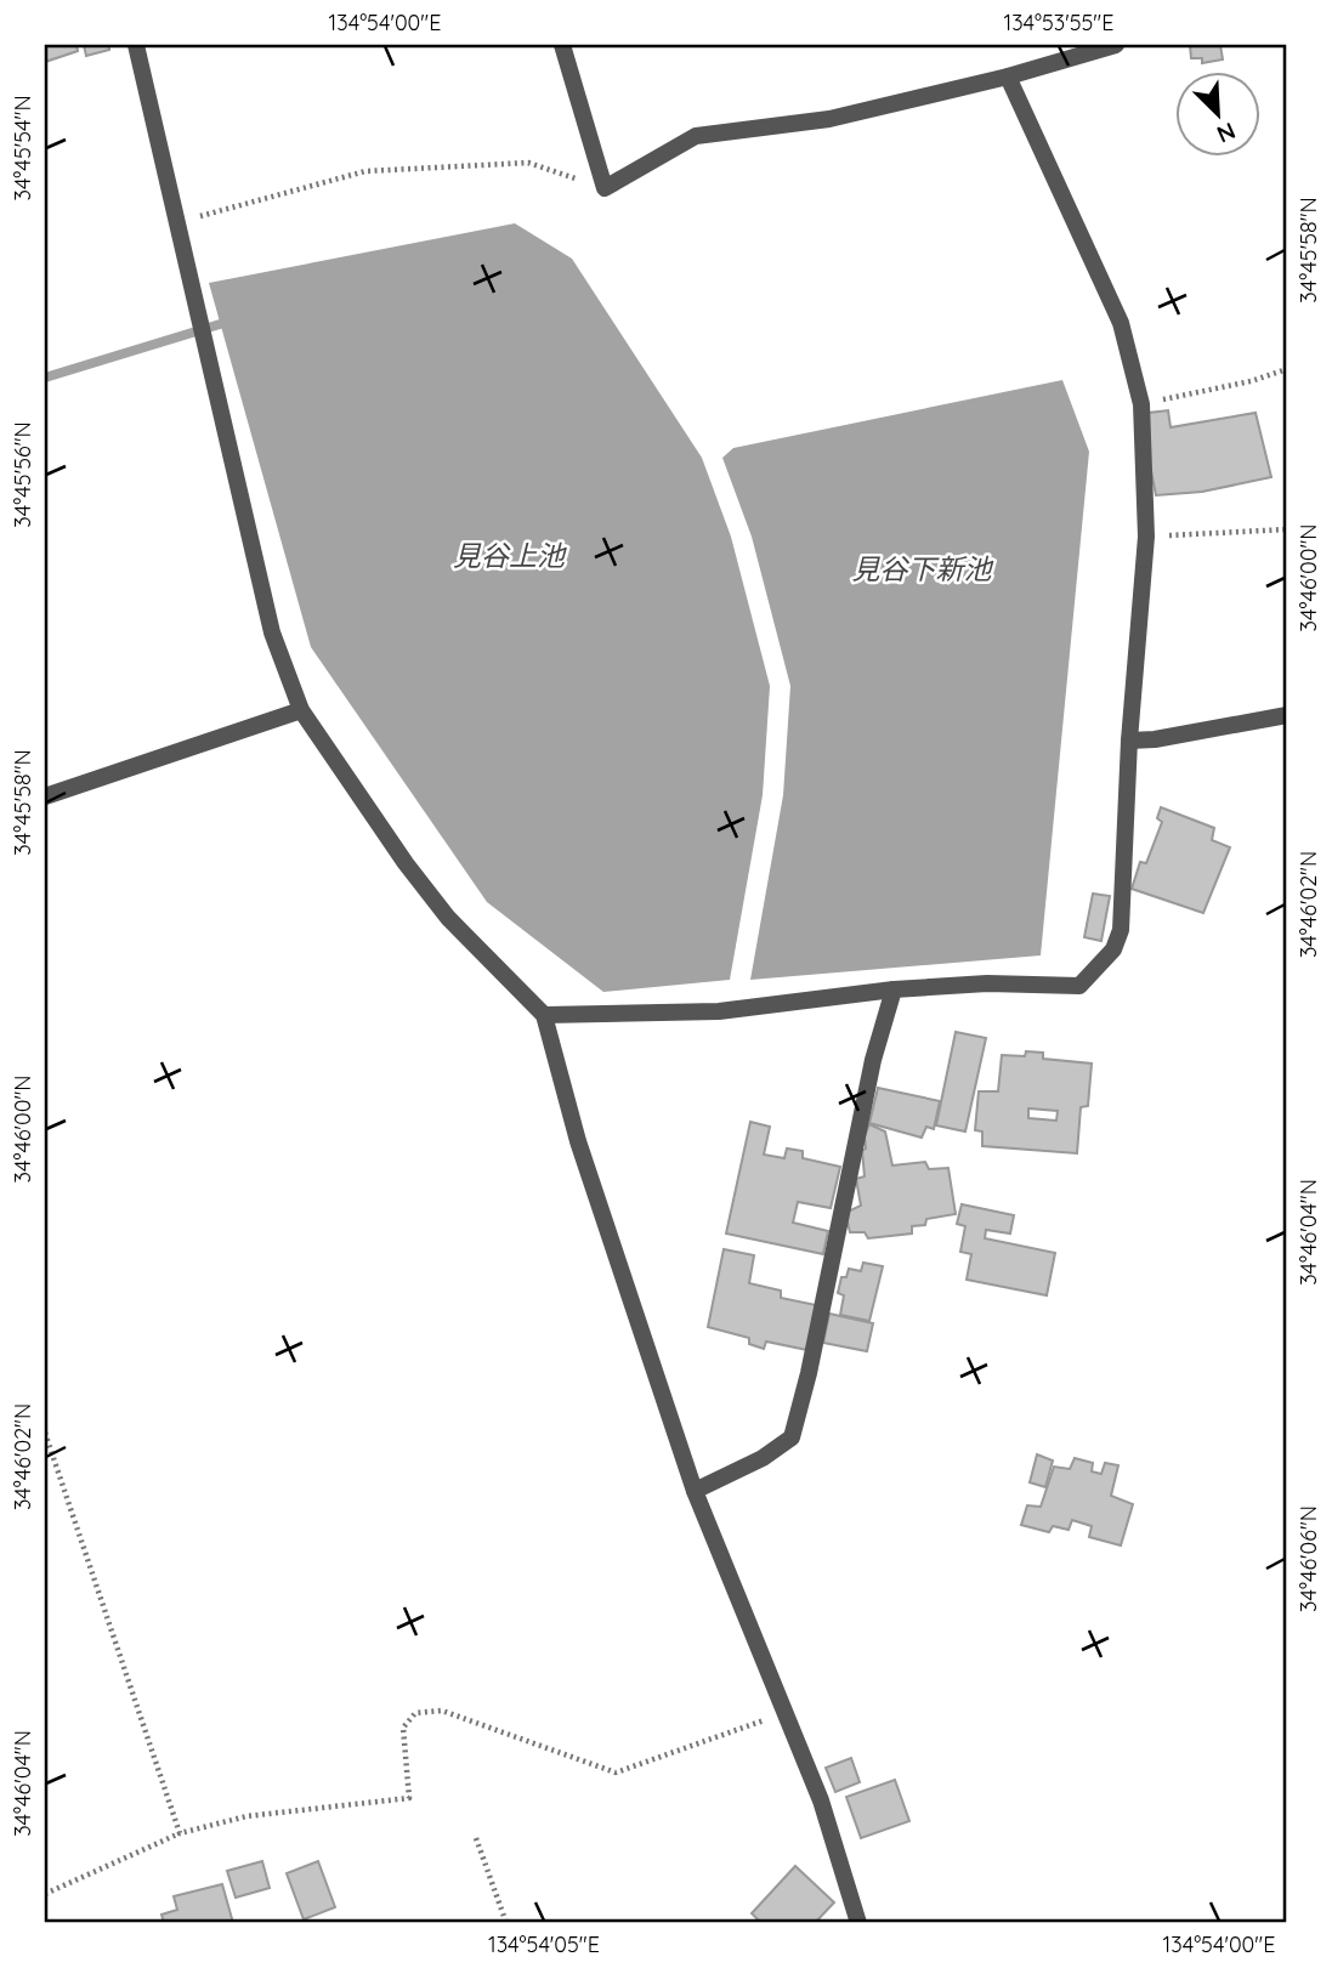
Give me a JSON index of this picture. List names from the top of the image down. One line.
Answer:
{"water":["見谷上池","見谷下新池"],"north":"bottom right","coordinates":["134°54'00\"E","134°53'55\"E","34°45'54\"N","34°45'58\"N","34°45'56\"N","34°46'00\"N","34°46'02\"N","34°46'04\"N","34°46'06\"N","134°54'05\"E"]}
